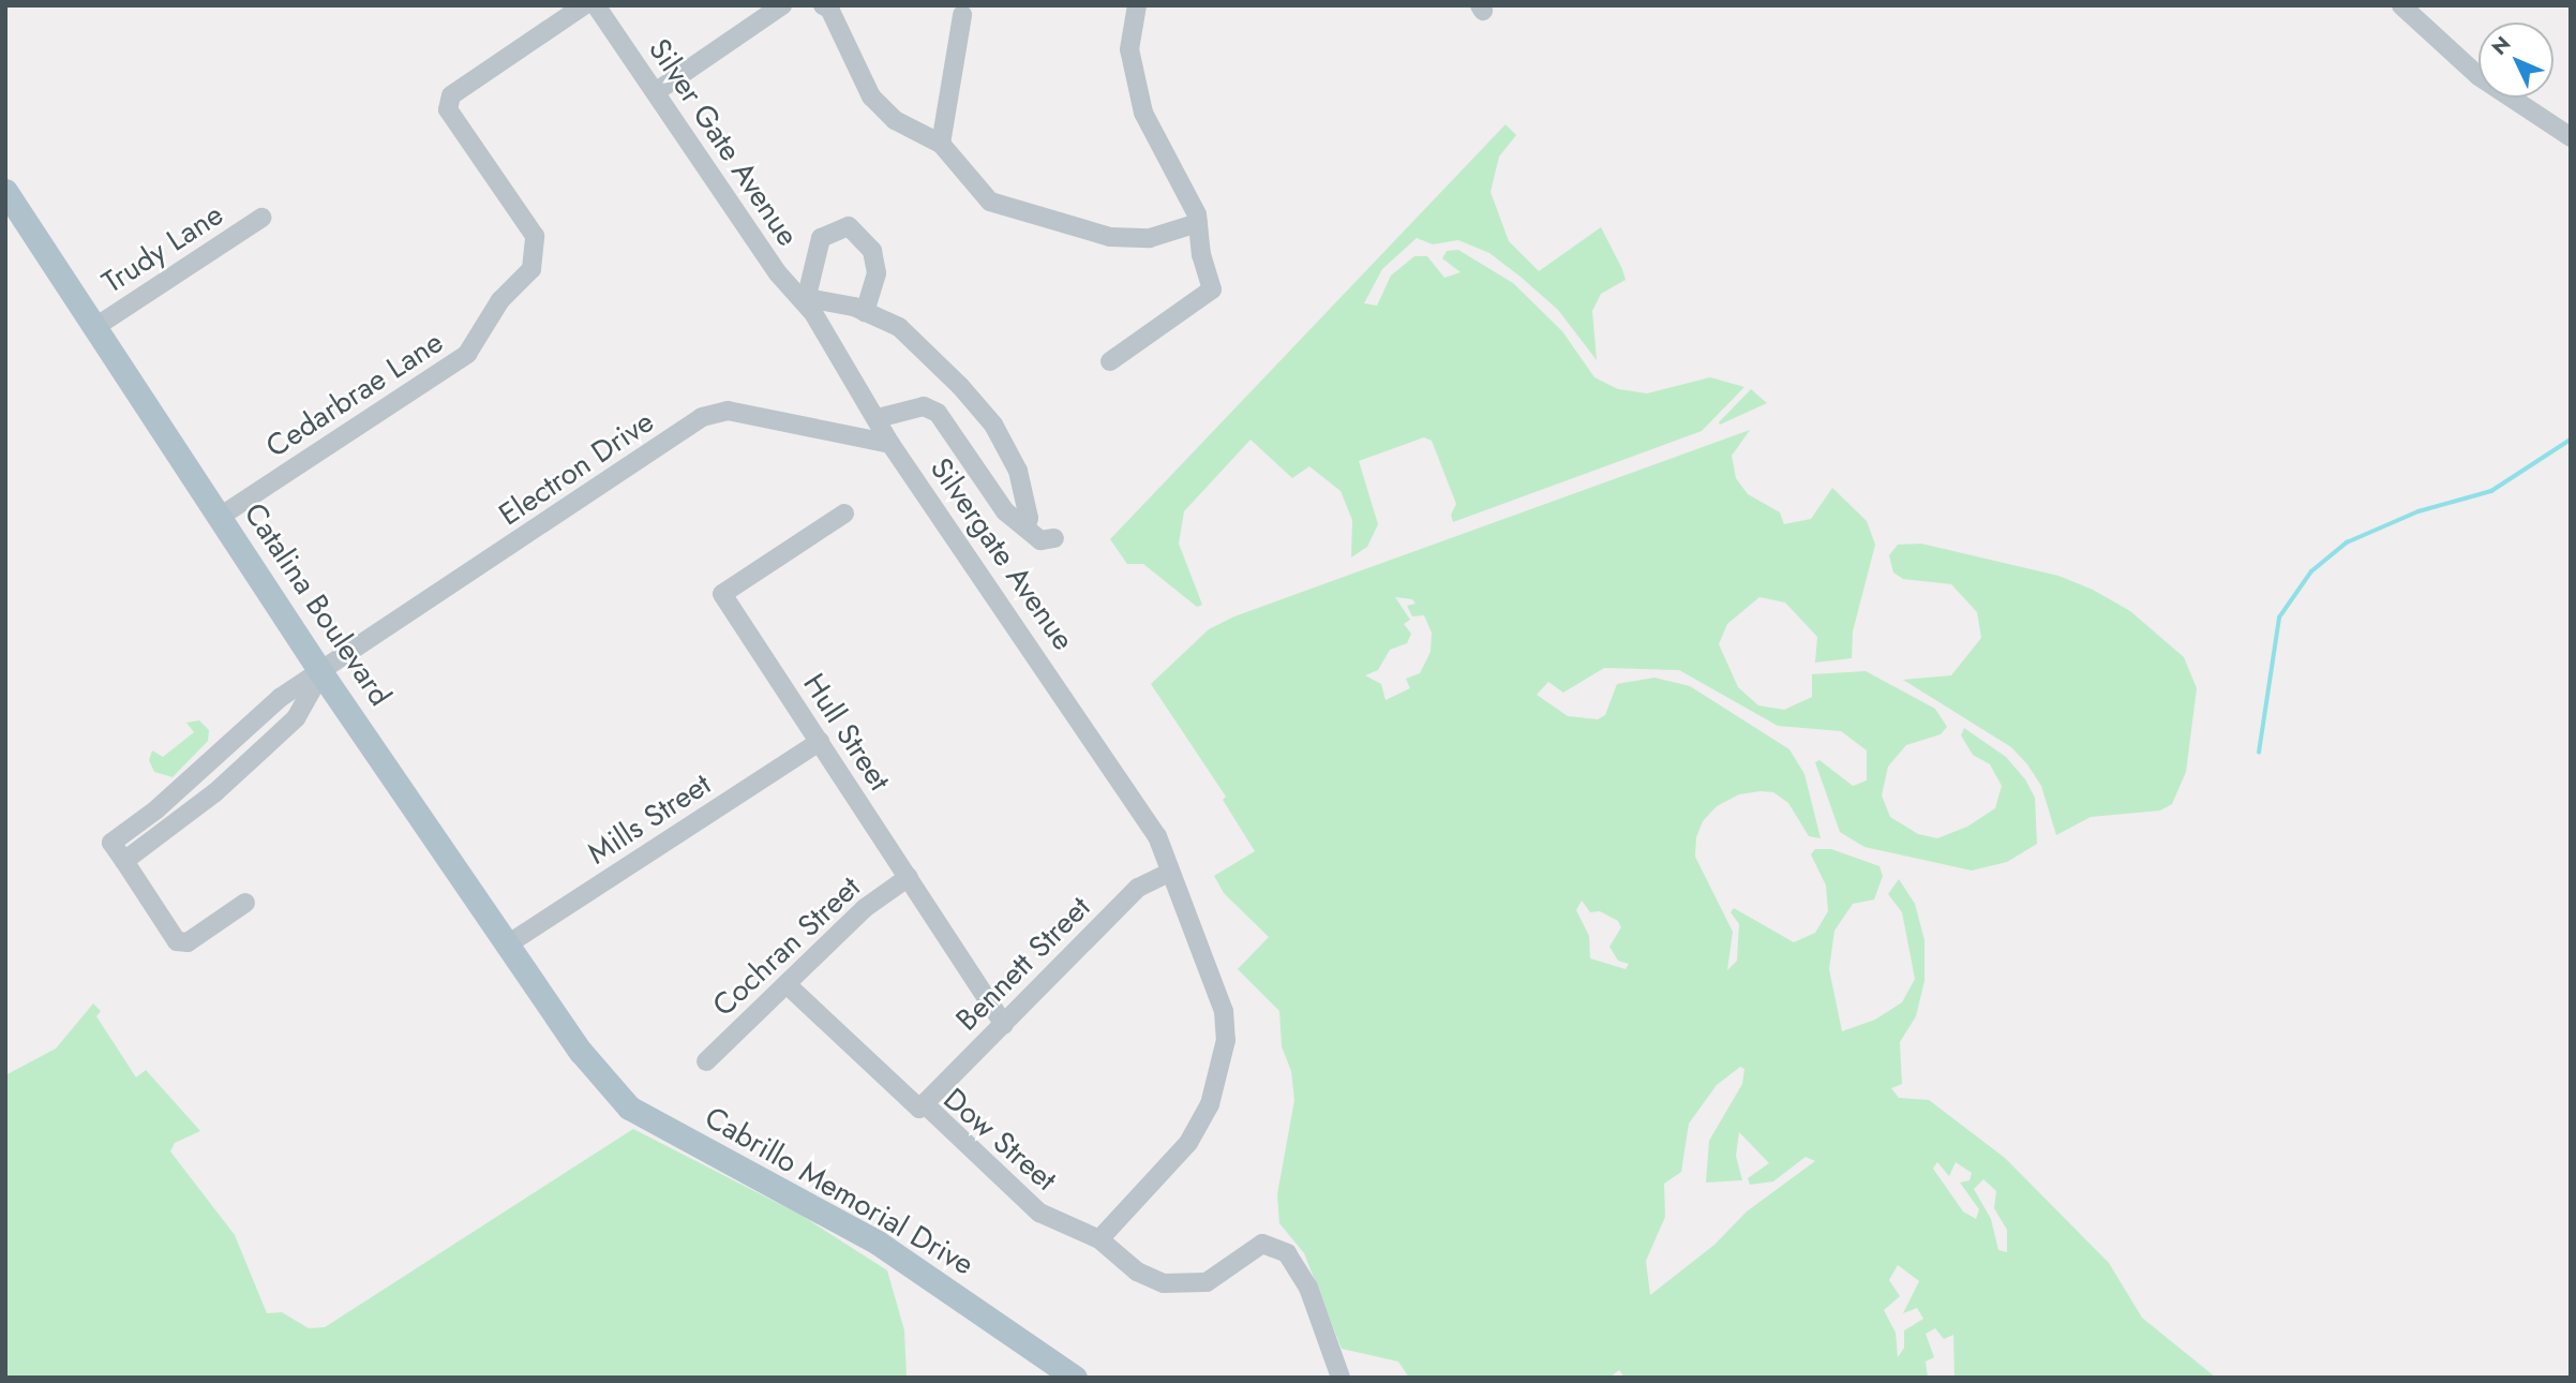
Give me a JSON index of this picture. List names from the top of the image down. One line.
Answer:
{"streets":{"main road":["Catalina Boulevard","Cabrillo Memorial Drive"],"street":["Silver Gate Avenue","Trudy Lane","Cedarbrae Lane","Electron Drive","Silvergate Avenue","Hull Street","Mills Street","Cochran Street","Bennett Street","Dow Street"]},"crossings":[["Silver Gate Avenue","Silvergate Avenue"],["Trudy Lane","Catalina Boulevard"],["Cedarbrae Lane","Catalina Boulevard"],["Electron Drive","Silvergate Avenue"],["Electron Drive","Catalina Boulevard"],["Silvergate Avenue","Bennett Street"],["Catalina Boulevard","Mills Street"],["Catalina Boulevard","Cabrillo Memorial Drive"],["Hull Street","Mills Street"],["Hull Street","Cochran Street"],["Hull Street","Bennett Street"],["Cochran Street","Dow Street"],["Bennett Street","Dow Street"]],"north":"top left"}
